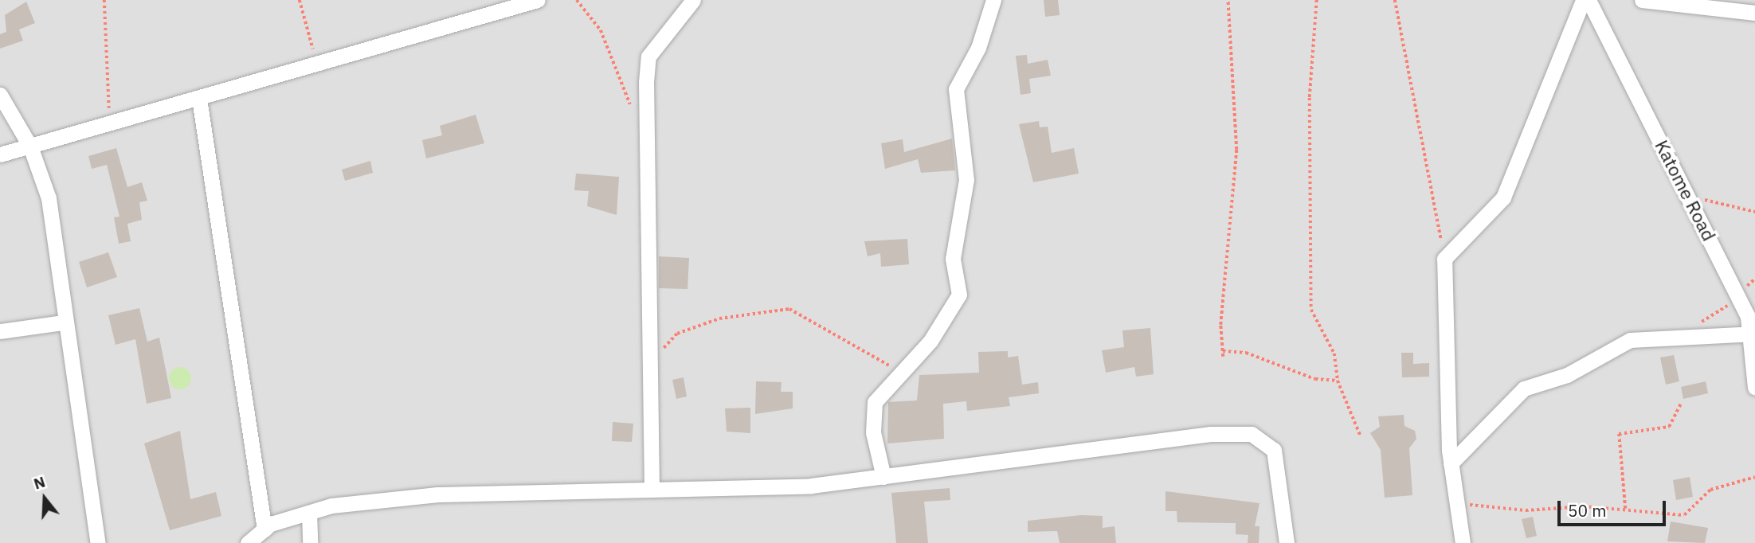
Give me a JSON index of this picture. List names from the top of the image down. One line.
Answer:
{"streets":{"street":["Katome Road"]},"scale_bar":"50 m","north":"top"}
